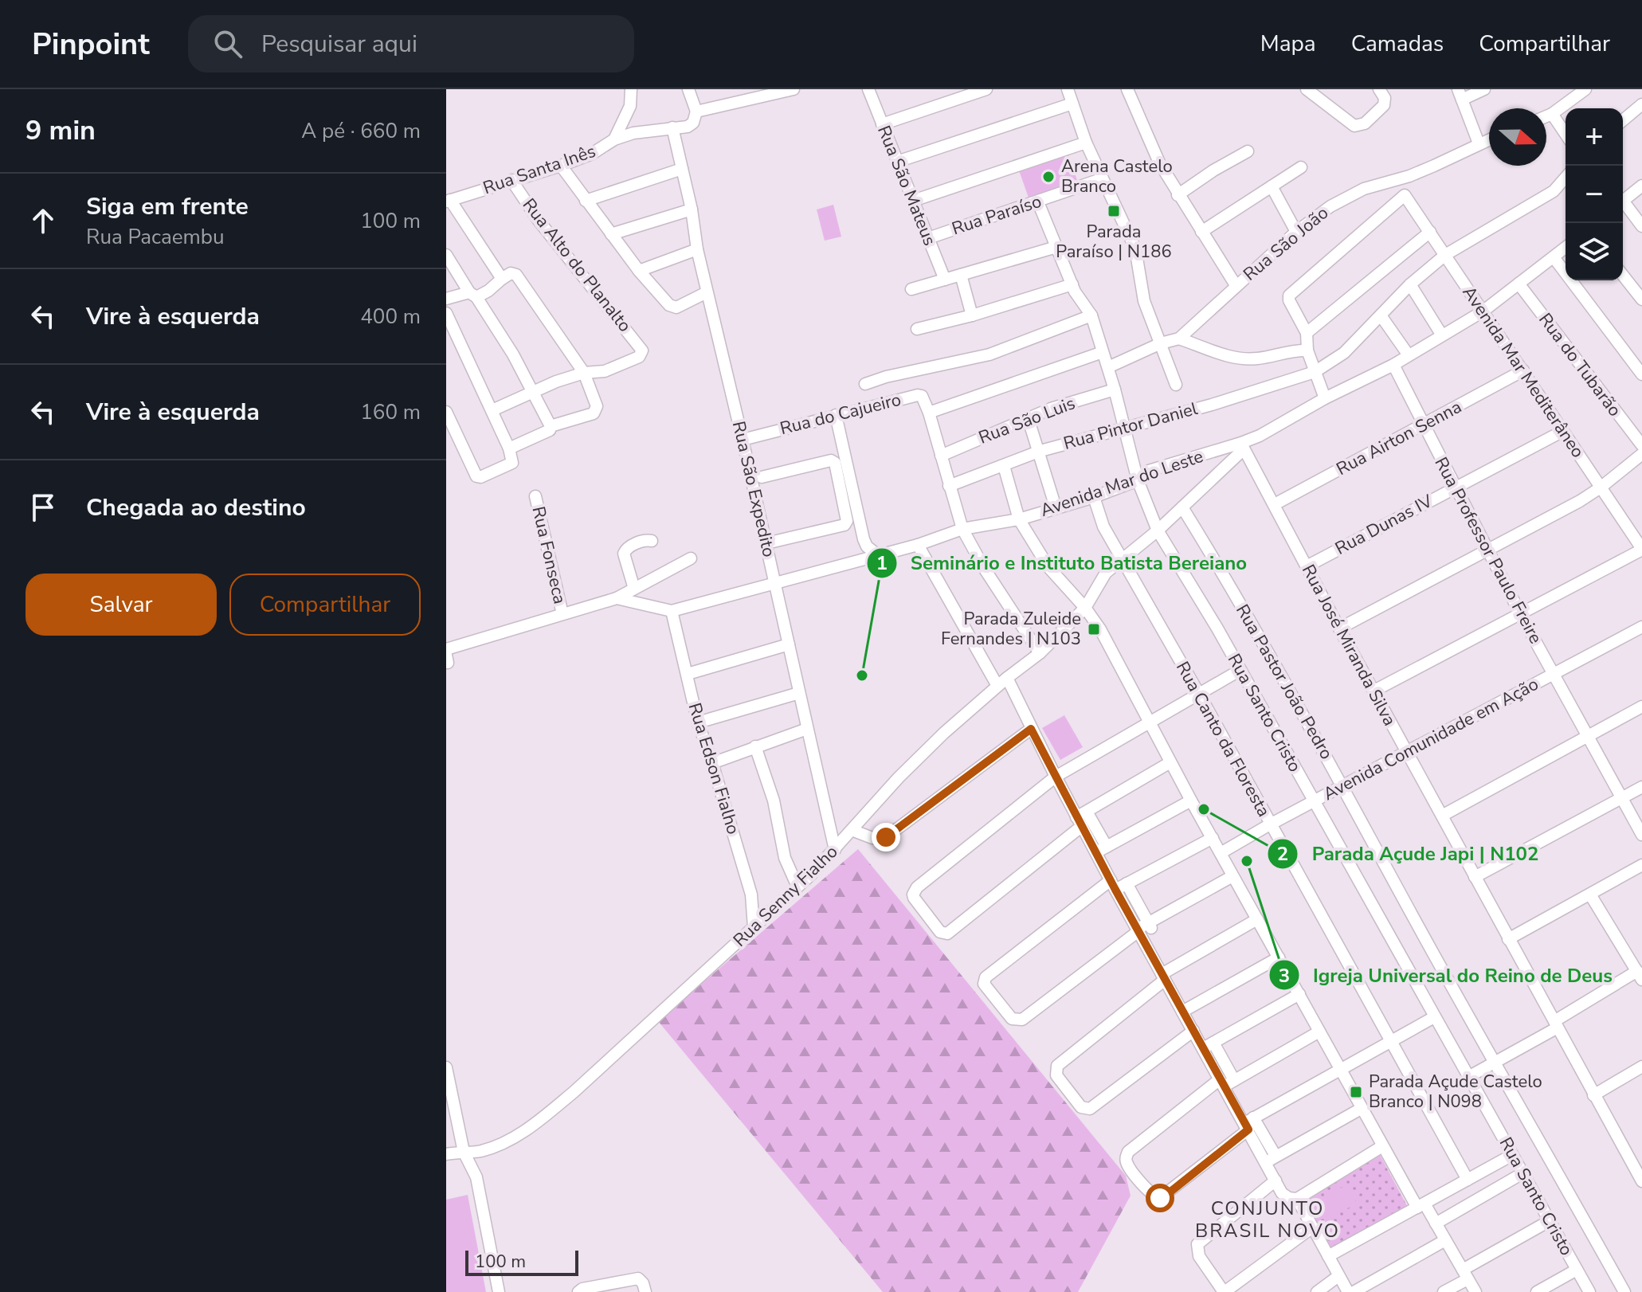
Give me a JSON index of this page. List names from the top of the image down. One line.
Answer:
{"streets":{"street":["Rua Santa Inês","Rua São Mateus","Rua Paraíso","Rua São João","Rua Alto do Planalto","Rua do Tubarão","Avenida Mar Mediterâneo","Rua do Cajueiro","Rua São Luis","Rua Pintor Daniel","Rua Airton Senna","Avenida Mar do Leste","Rua São Expedito","Rua Dunas IV","Rua Professor Paulo Freire","Rua Fonseca","Rua José Miranda Silva","Rua Pastor João Pedro","Rua Santo Cristo","Rua Canto da Floresta","Avenida Comunidade em Ação","Rua Edson Fialho","Rua Senny Fialho"]},"crossings":[["Rua Santa Inês","Rua Alto do Planalto"],["Rua Santa Inês","Rua São Expedito"],["Rua São Mateus","Rua Paraíso"],["Rua Paraíso","Rua Santo Cristo"],["Rua São João","Rua Santo Cristo"],["Rua do Tubarão","Avenida Mar do Leste"],["Avenida Mar Mediterâneo","Rua Pintor Daniel"],["Avenida Mar Mediterâneo","Rua Airton Senna"],["Avenida Mar Mediterâneo","Avenida Mar do Leste"],["Avenida Mar Mediterâneo","Rua Dunas IV"],["Rua do Cajueiro","Rua São Expedito"],["Rua São Luis","Rua Santo Cristo"],["Rua Pintor Daniel","Rua Santo Cristo"],["Rua Airton Senna","Rua Professor Paulo Freire"],["Rua Airton Senna","Rua José Miranda Silva"],["Avenida Mar do Leste","Rua São Expedito"],["Avenida Mar do Leste","Rua Professor Paulo Freire"],["Avenida Mar do Leste","Rua Fonseca"],["Avenida Mar do Leste","Rua José Miranda Silva"],["Avenida Mar do Leste","Rua Santo Cristo"],["Avenida Mar do Leste","Rua Canto da Floresta"],["Avenida Mar do Leste","Rua Edson Fialho"],["Avenida Mar do Leste","Rua Senny Fialho"],["Rua São Expedito","Rua Senny Fialho"],["Rua Dunas IV","Rua Professor Paulo Freire"],["Rua Dunas IV","Rua José Miranda Silva"],["Rua Professor Paulo Freire","Avenida Comunidade em Ação"],["Rua José Miranda Silva","Avenida Comunidade em Ação"],["Rua José Miranda Silva","Rua Senny Fialho"],["Rua Pastor João Pedro","Avenida Comunidade em Ação"],["Rua Pastor João Pedro","Rua Senny Fialho"],["Rua Santo Cristo","Avenida Comunidade em Ação"],["Rua Santo Cristo","Rua Senny Fialho"],["Rua Canto da Floresta","Avenida Comunidade em Ação"],["Rua Canto da Floresta","Rua Senny Fialho"],["Rua Edson Fialho","Rua Senny Fialho"]],"districts":["CONJUNTO BRASIL NOVO"],"places":{"other":["Arena Castelo Branco","Seminário e Instituto Batista Bereiano","Parada Açude Japi | N102","Igreja Universal do Reino de Deus"],"transit":["Parada Paraíso | N186","Parada Zuleide Fernandes | N103","Parada Açude Castelo Branco | N098"]},"scale_bar":"100 m","north":"right","page":{"header":"Pinpoint","search":"Pesquisar aqui","nav":["Mapa","Camadas","Compartilhar"],"heading":["9 min","A pé · 660 m"],"map_buttons":["+","−"],"list":[["Siga em frente","Rua Pacaembu","100 m"],["Vire à esquerda","400 m"],["Vire à esquerda","160 m"],"Chegada ao destino"],"buttons":["Salvar","Compartilhar"],"scale":"100 m"}}
